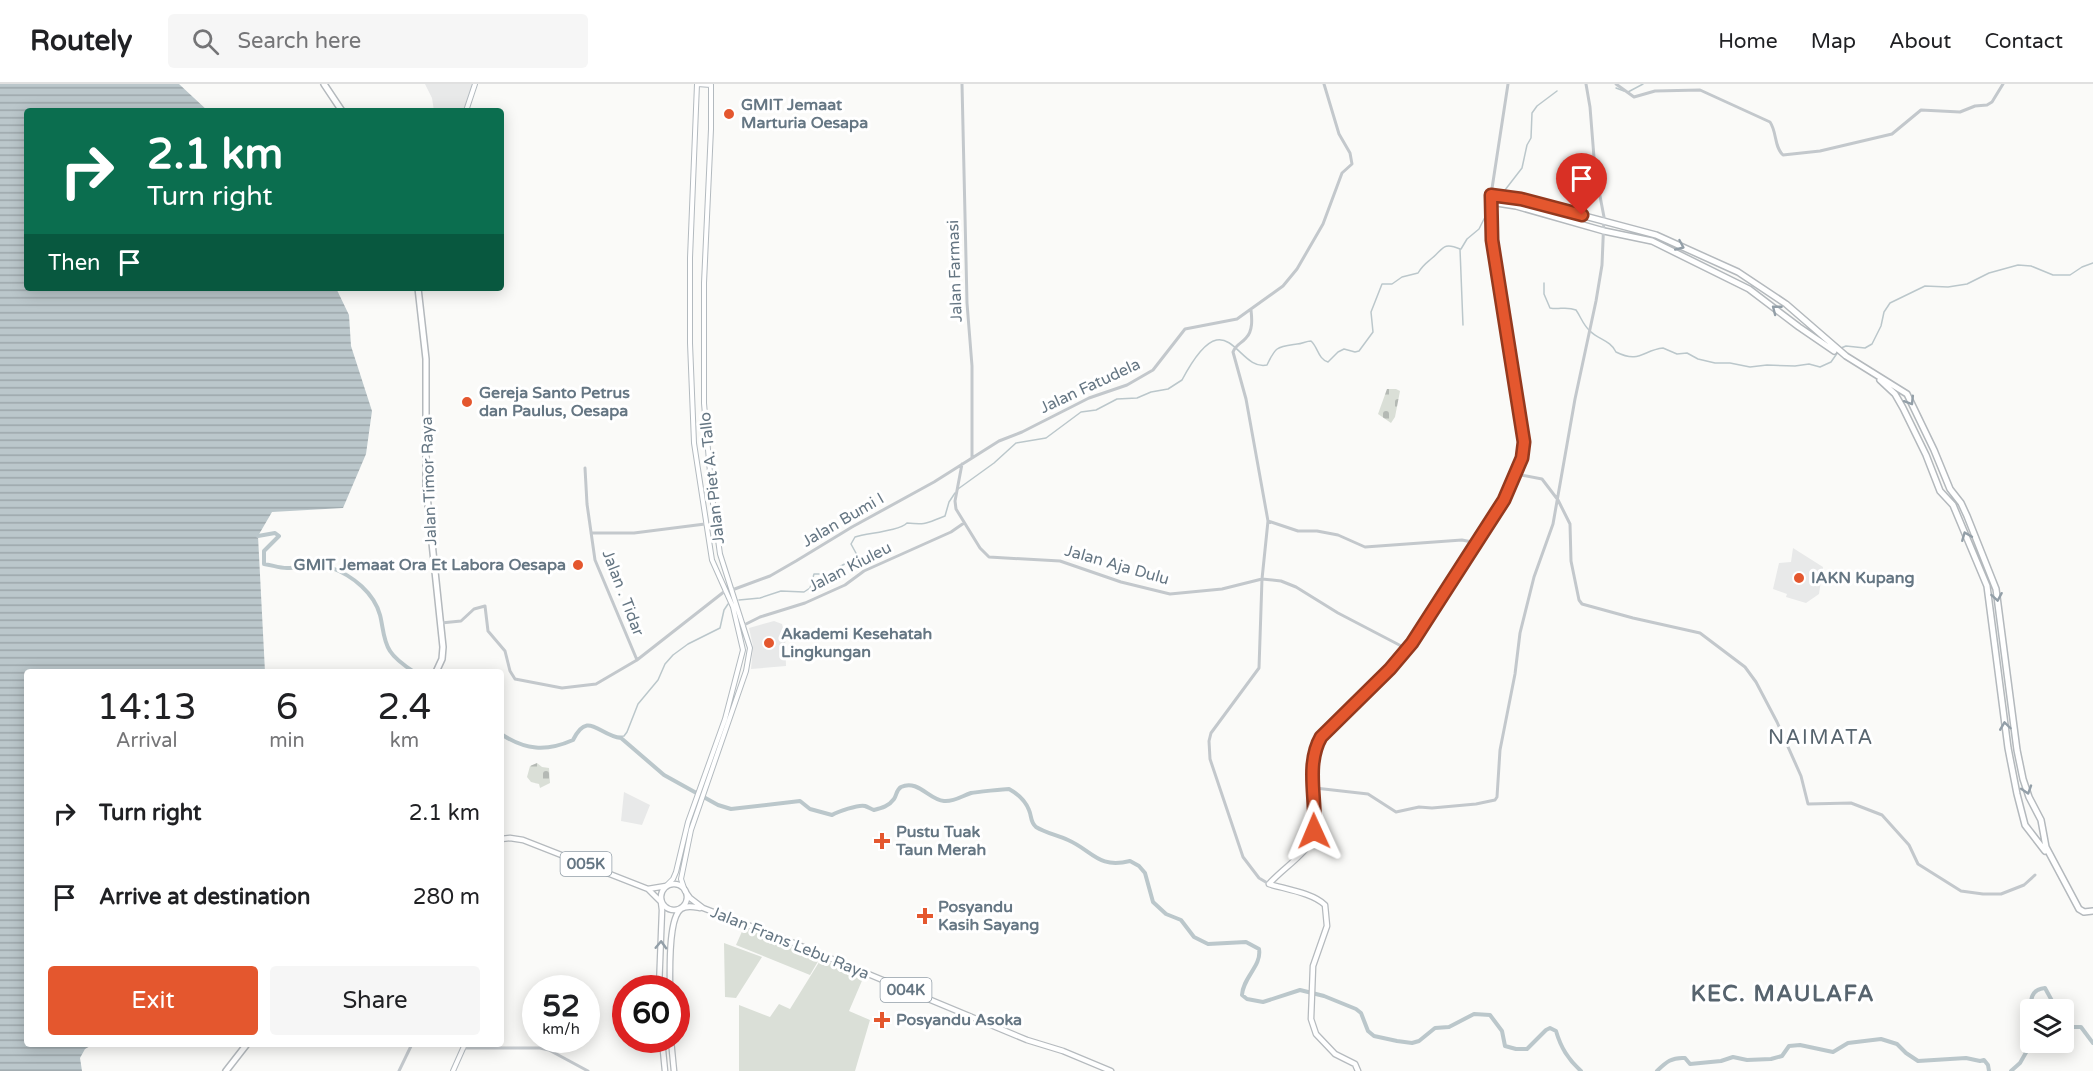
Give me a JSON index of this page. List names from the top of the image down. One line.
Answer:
{"streets":{"highway":["Jalan Timor Raya"],"main road":["Jalan Piet A. Tallo","005K","Jalan Frans Lebu Raya","004K"],"street":["Jalan Farmasi","Jalan Fatudela","Jalan Bumi I","Jalan Aja Dulu","Jalan Kiuleu","Jalan . Tidar"]},"crossings":[["Jalan Farmasi","Jalan Fatudela"],["Jalan Fatudela","Jalan Bumi I"],["Jalan Fatudela","Jalan Aja Dulu"],["Jalan Piet A. Tallo","Jalan Bumi I"],["Jalan Piet A. Tallo","Jalan Kiuleu"],["Jalan Piet A. Tallo","005K"],["Jalan Piet A. Tallo","Jalan Frans Lebu Raya"],["Jalan Bumi I","Jalan Aja Dulu"],["Jalan Aja Dulu","Jalan Kiuleu"],["005K","Jalan Frans Lebu Raya"]],"districts":["NAIMATA","KEC. MAULAFA"],"places":{"other":["GMIT Jemaat Marturia Oesapa","Gereja Santo Petrus dan Paulus, Oesapa","GMIT Jemaat Ora Et Labora Oesapa","IAKN Kupang","Akademi Kesehatah Lingkungan"],"health":["Pustu Tuak Taun Merah","Posyandu Kasih Sayang","Posyandu Asoka"]},"page":{"header":"Routely","search":"Search here","nav":["Home","Map","About","Contact"],"turn":["2.1 km","Turn right"],"then":"Then","eta":["14:13","Arrival","6","min","2.4","km"],"list":[{"name":"Turn right","value":"2.1 km"},{"name":"Arrive at destination","value":"280 m"}],"buttons":["Exit","Share"],"speed":"52 km/h","limit":"60"}}
